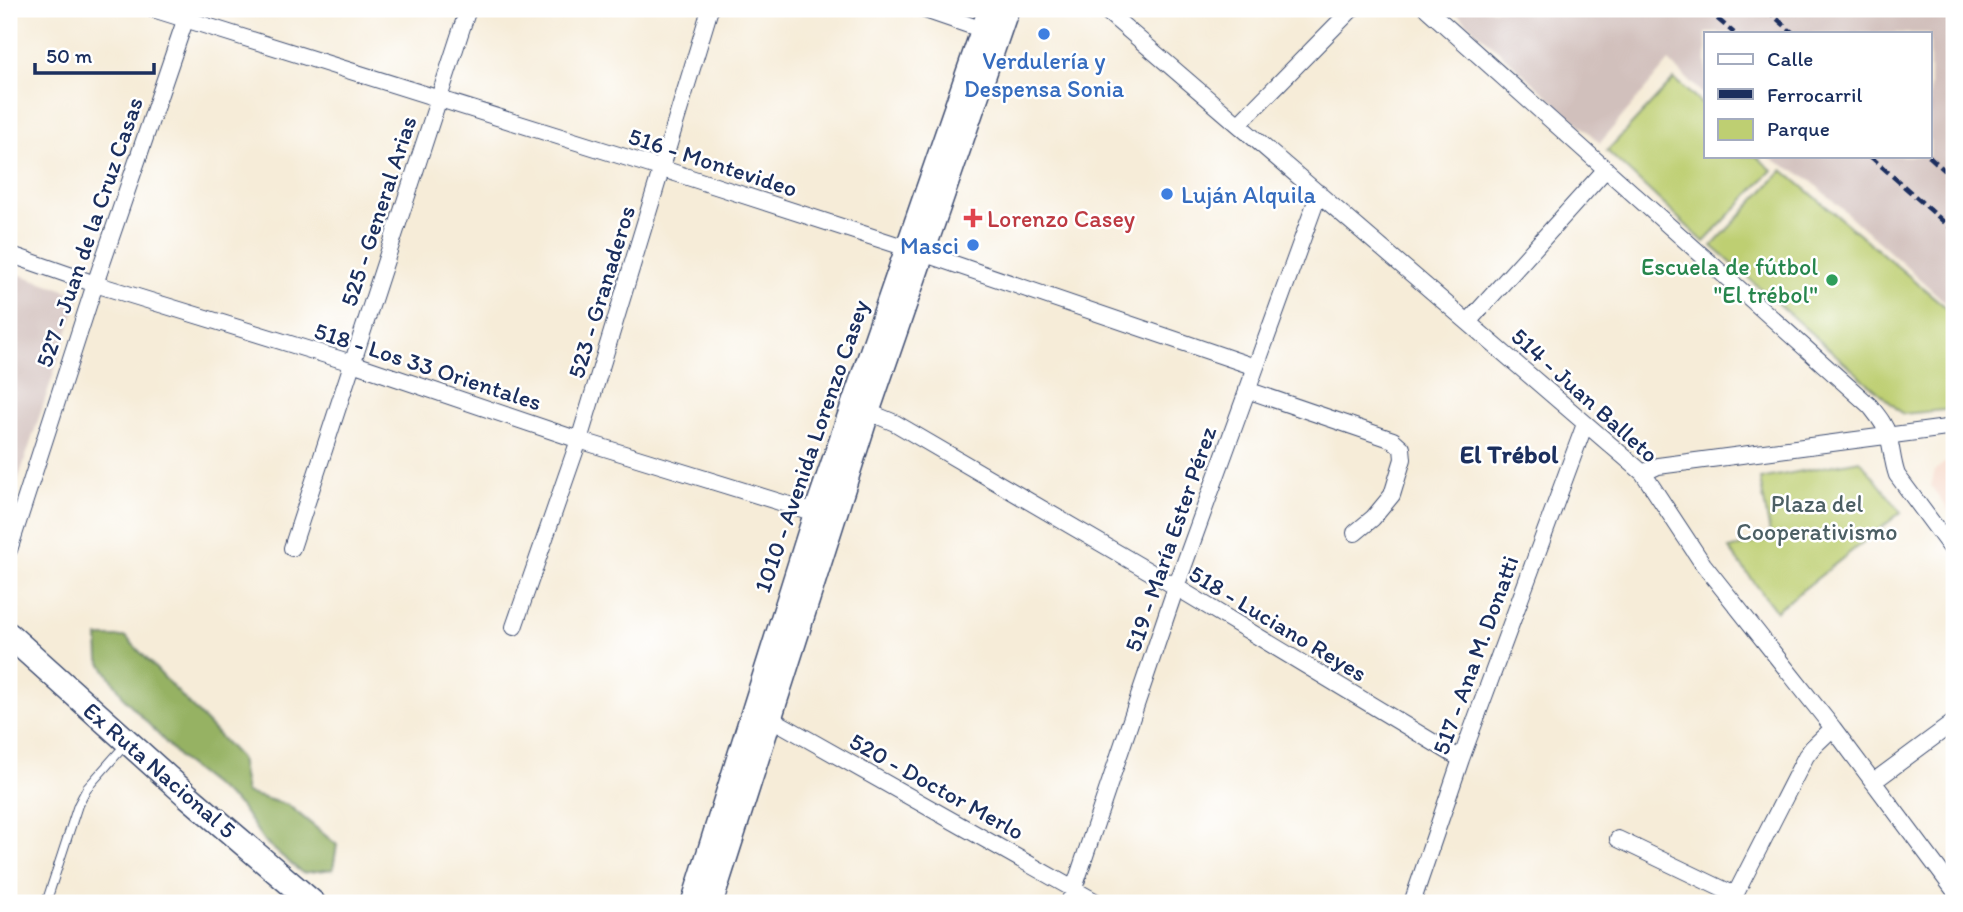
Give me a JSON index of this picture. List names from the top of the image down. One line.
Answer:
{"streets":{"main road":["1010 - Avenida Lorenzo Casey","Ex Ruta Nacional 5"],"street":["516 - Montevideo","525 - General Arias","527 - Juan de la Cruz Casas","523 - Granaderos","518 - Los 33 Orientales","514 - Juan Balleto","519 - María Ester Pérez","518 - Luciano Reyes","517 - Ana M. Donatti","520 - Doctor Merlo"]},"crossings":[["516 - Montevideo","525 - General Arias"],["516 - Montevideo","527 - Juan de la Cruz Casas"],["516 - Montevideo","523 - Granaderos"],["516 - Montevideo","1010 - Avenida Lorenzo Casey"],["516 - Montevideo","519 - María Ester Pérez"],["525 - General Arias","518 - Los 33 Orientales"],["527 - Juan de la Cruz Casas","518 - Los 33 Orientales"],["523 - Granaderos","518 - Los 33 Orientales"],["518 - Los 33 Orientales","1010 - Avenida Lorenzo Casey"],["514 - Juan Balleto","519 - María Ester Pérez"],["514 - Juan Balleto","517 - Ana M. Donatti"],["1010 - Avenida Lorenzo Casey","518 - Luciano Reyes"],["1010 - Avenida Lorenzo Casey","520 - Doctor Merlo"],["519 - María Ester Pérez","518 - Luciano Reyes"],["519 - María Ester Pérez","520 - Doctor Merlo"],["518 - Luciano Reyes","517 - Ana M. Donatti"]],"districts":["El Trébol"],"parks":["Plaza del Cooperativismo"],"places":{"other":["Verdulería y Despensa Sonia","Luján Alquila","Masci","Escuela de fútbol \"El trébol\""],"health":["Lorenzo Casey"]},"legend":["Calle","Ferrocarril","Parque"],"scale_bar":"50 m"}
